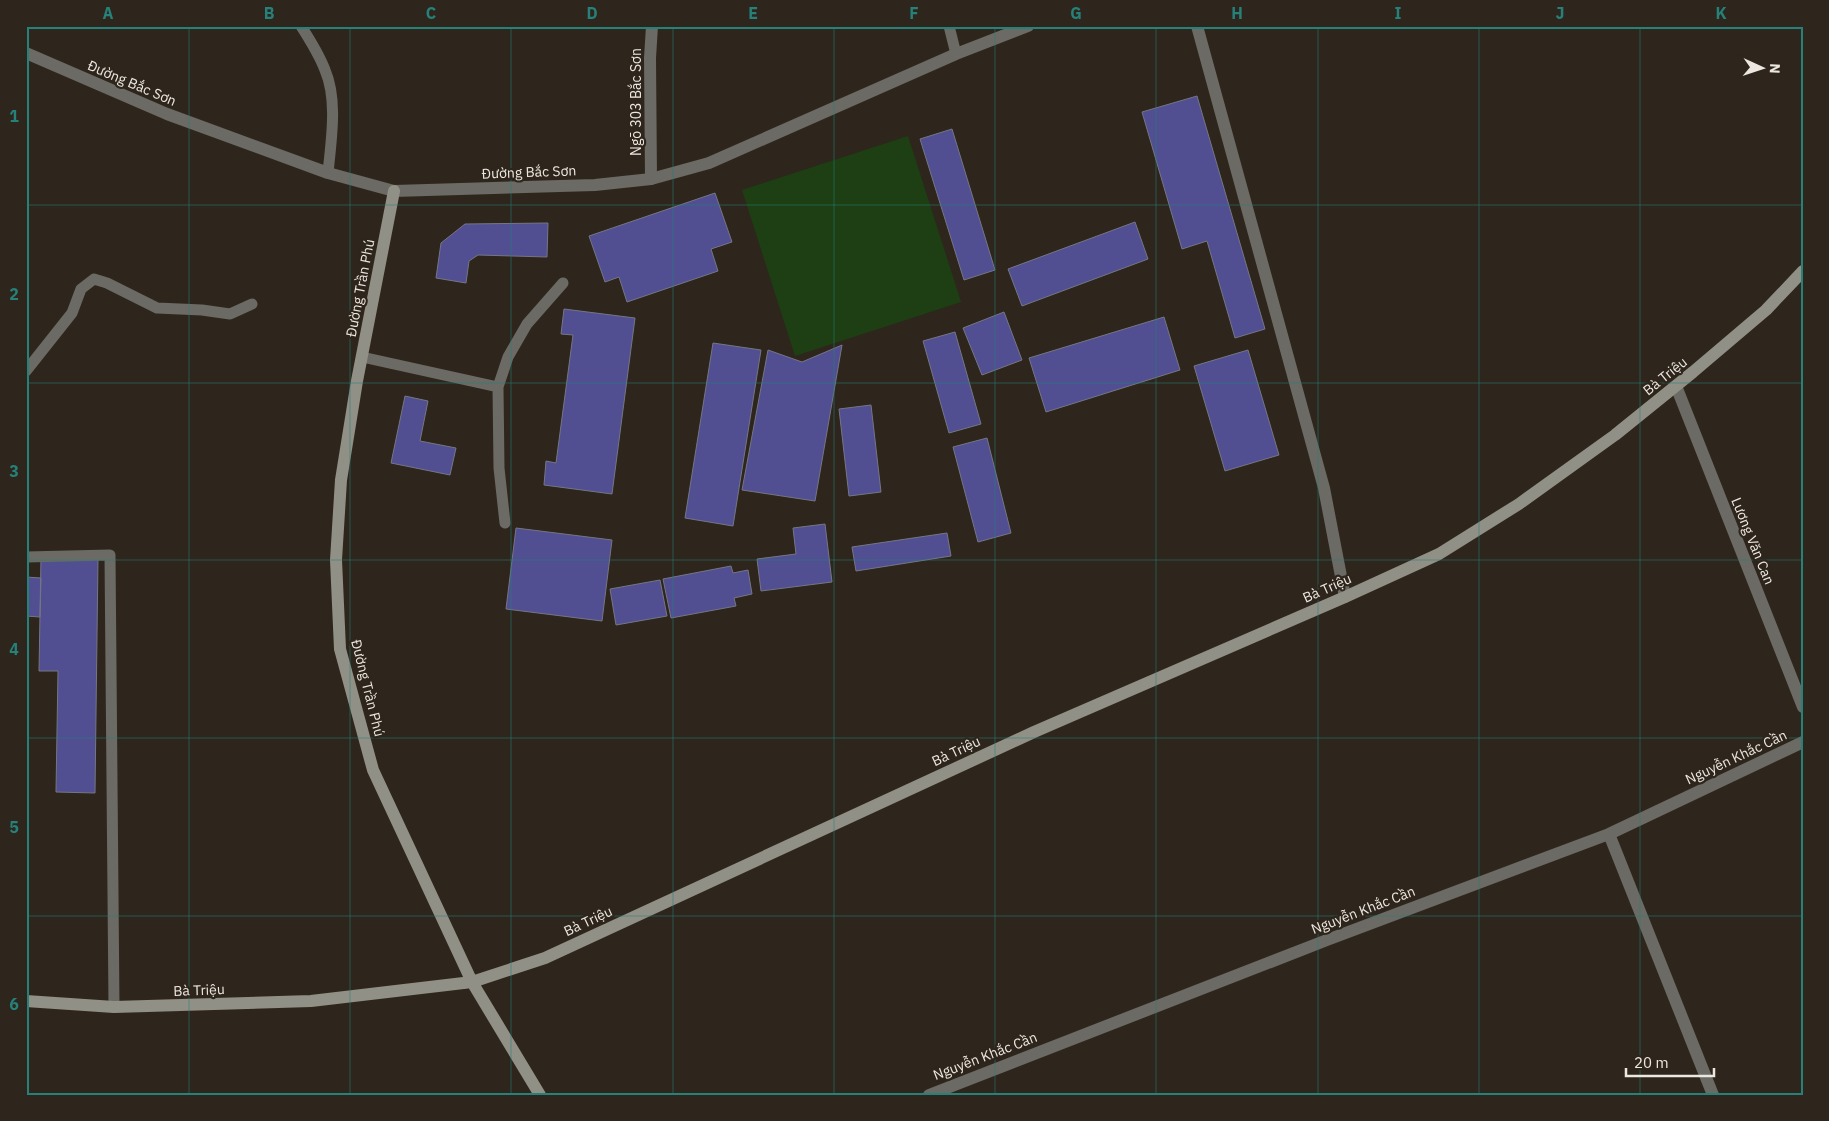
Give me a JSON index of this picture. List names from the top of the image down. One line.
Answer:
{"streets":{"main road":["Đường Trần Phú","Bà Triệu"],"street":["Đường Bắc Sơn","Ngõ 303 Bắc Sơn","Lương Văn Can","Nguyễn Khắc Cần"]},"crossings":[["Đường Bắc Sơn","Ngõ 303 Bắc Sơn"],["Đường Bắc Sơn","Đường Trần Phú"],["Đường Trần Phú","Bà Triệu"],["Bà Triệu","Lương Văn Can"]],"scale_bar":"20 m","north":"right","grid":{"columns":["A","B","C","D","E","F","G","H","I","J","K"],"rows":["1","2","3","4","5","6"]}}
